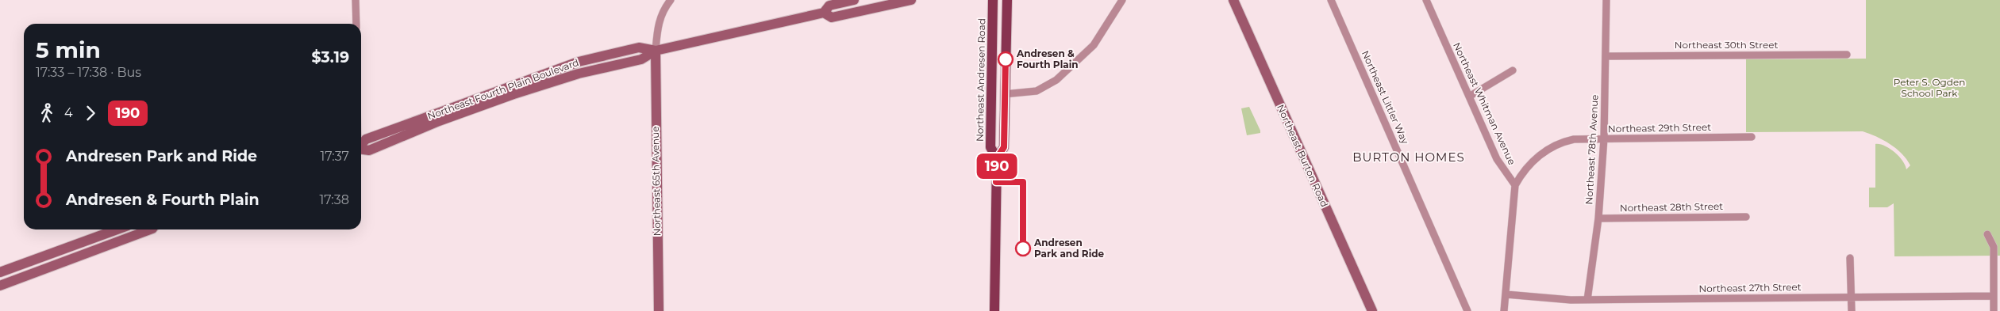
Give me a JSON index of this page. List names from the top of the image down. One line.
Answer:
{"streets":{"main road":["Northeast Andresen Road","Northeast Fourth Plain Boulevard","Northeast Burton Road","Northeast 65th Avenue"],"street":["Northeast 30th Street","Northeast Littler Way","Northeast Whitman Avenue","Northeast 29th Street","Northeast 78th Avenue","Northeast 28th Street","Northeast 27th Street"]},"crossings":[["Northeast 30th Street","Northeast 78th Avenue"],["Northeast Fourth Plain Boulevard","Northeast 65th Avenue"],["Northeast Whitman Avenue","Northeast 29th Street"],["Northeast 29th Street","Northeast 78th Avenue"],["Northeast 78th Avenue","Northeast 28th Street"],["Northeast 78th Avenue","Northeast 27th Street"]],"districts":["BURTON HOMES"],"parks":["Peter S. Ogden School Park"],"places":["Andresen & Fourth Plain","Andresen Park and Ride"],"lines":["bus line 190"],"page":{"on_map":"190","heading":["5 min","17:33 – 17:38 · Bus","$3.19"],"legs":["4","190"],"list":[{"name":"Andresen Park and Ride","value":"17:37"},{"name":"Andresen & Fourth Plain","value":"17:38"}]}}
